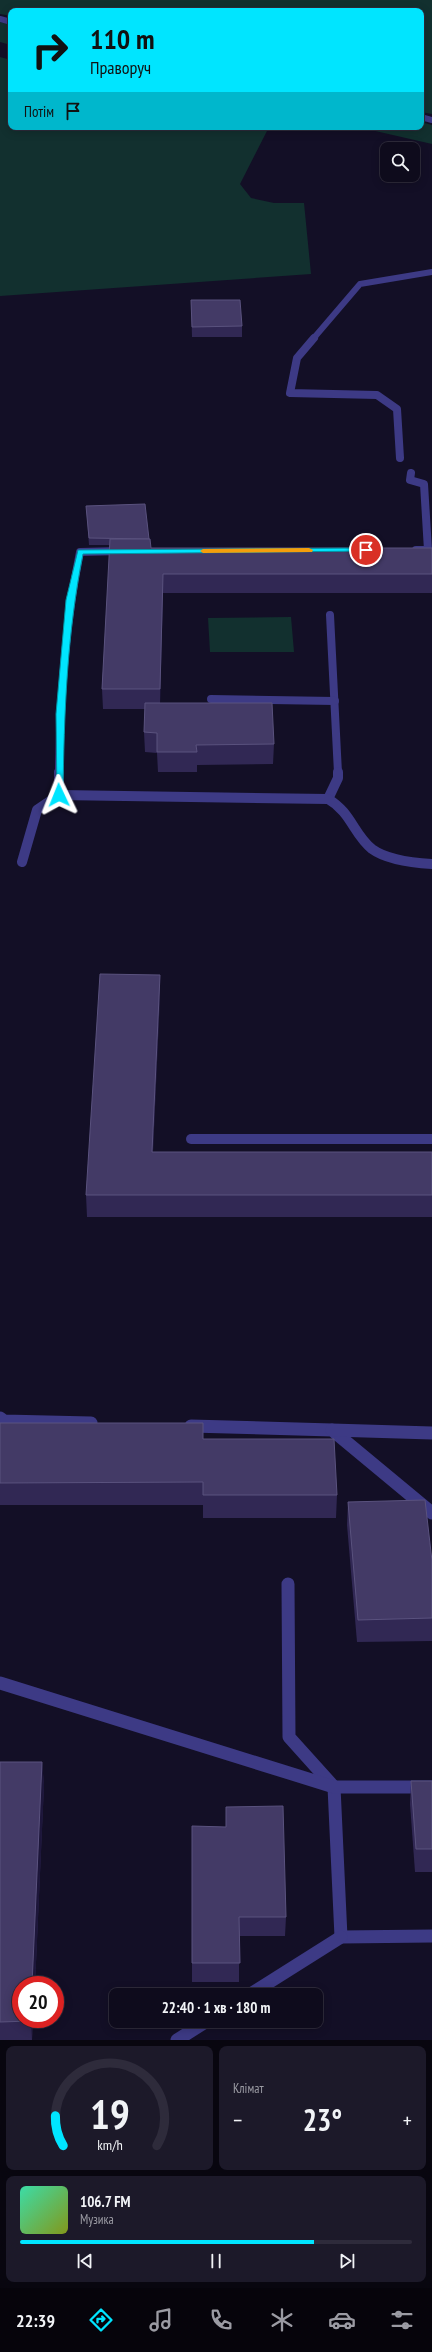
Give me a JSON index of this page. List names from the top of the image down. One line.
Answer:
{"page":{"turn":["110 m","Праворуч"],"then":"Потім","limit":"20","trip":"22:40 · 1 хв · 180 m","tile":"Клімат","heat":["−","23°","+"],"song":["106.7 FM","Музика"],"tabs":"22:39","gauge":["19","km/h"]}}
